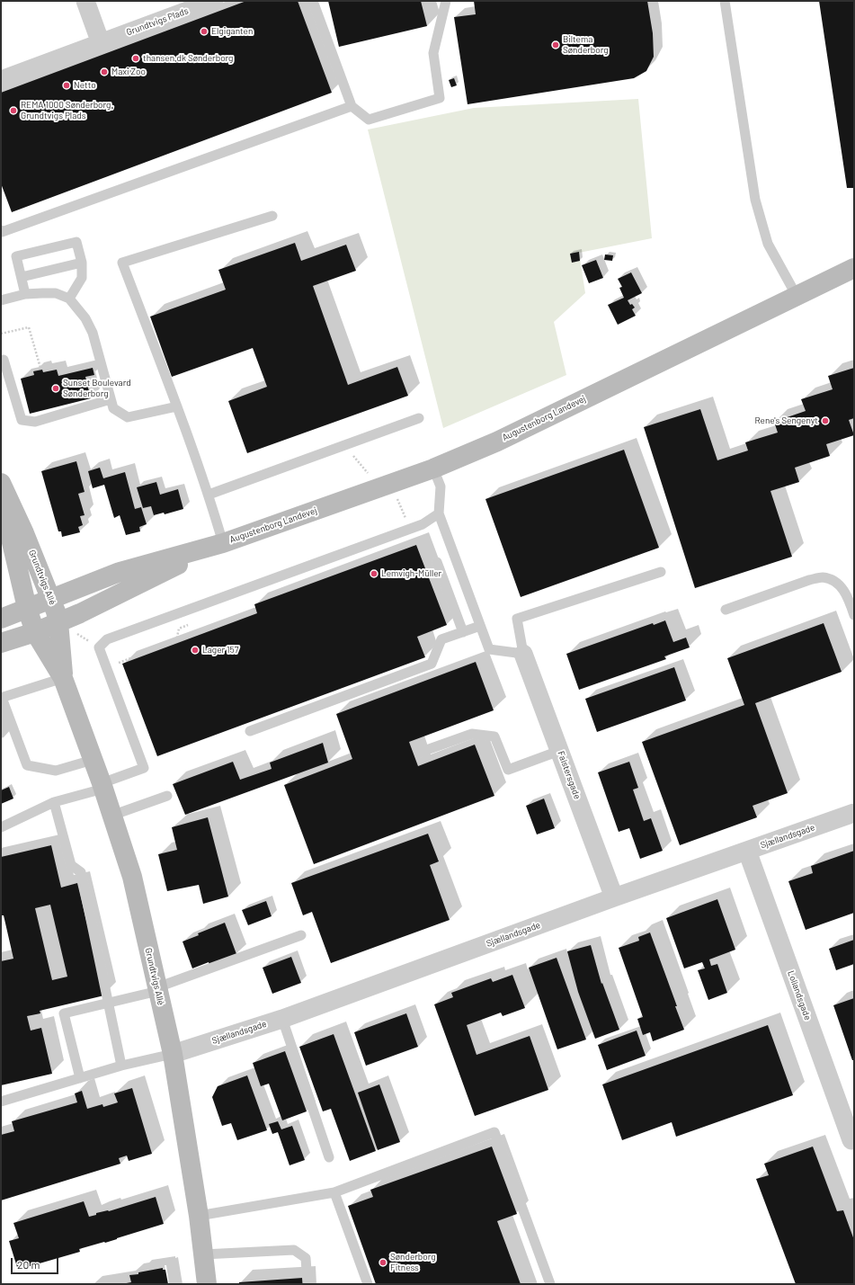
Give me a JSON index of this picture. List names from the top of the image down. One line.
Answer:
{"streets":{"street":["Grundtvigs Plads","Augustenborg Landevej","Grundtvigs Allé","Falstersgade","Sjællandsgade","Lollandsgade"]},"crossings":[["Augustenborg Landevej","Grundtvigs Allé"],["Grundtvigs Allé","Sjællandsgade"],["Falstersgade","Sjællandsgade"],["Sjællandsgade","Lollandsgade"]],"places":["Elgiganten","Biltema Sønderborg","thansen.dk Sønderborg","Maxi Zoo","Netto","REMA 1000 Sønderborg, Grundtvigs Plads","Sunset Boulevard Sønderborg","Rene's Sengenyt","Lemvigh-Müller","Lager 157","Sønderborg Fitness"],"scale_bar":"20 m"}
